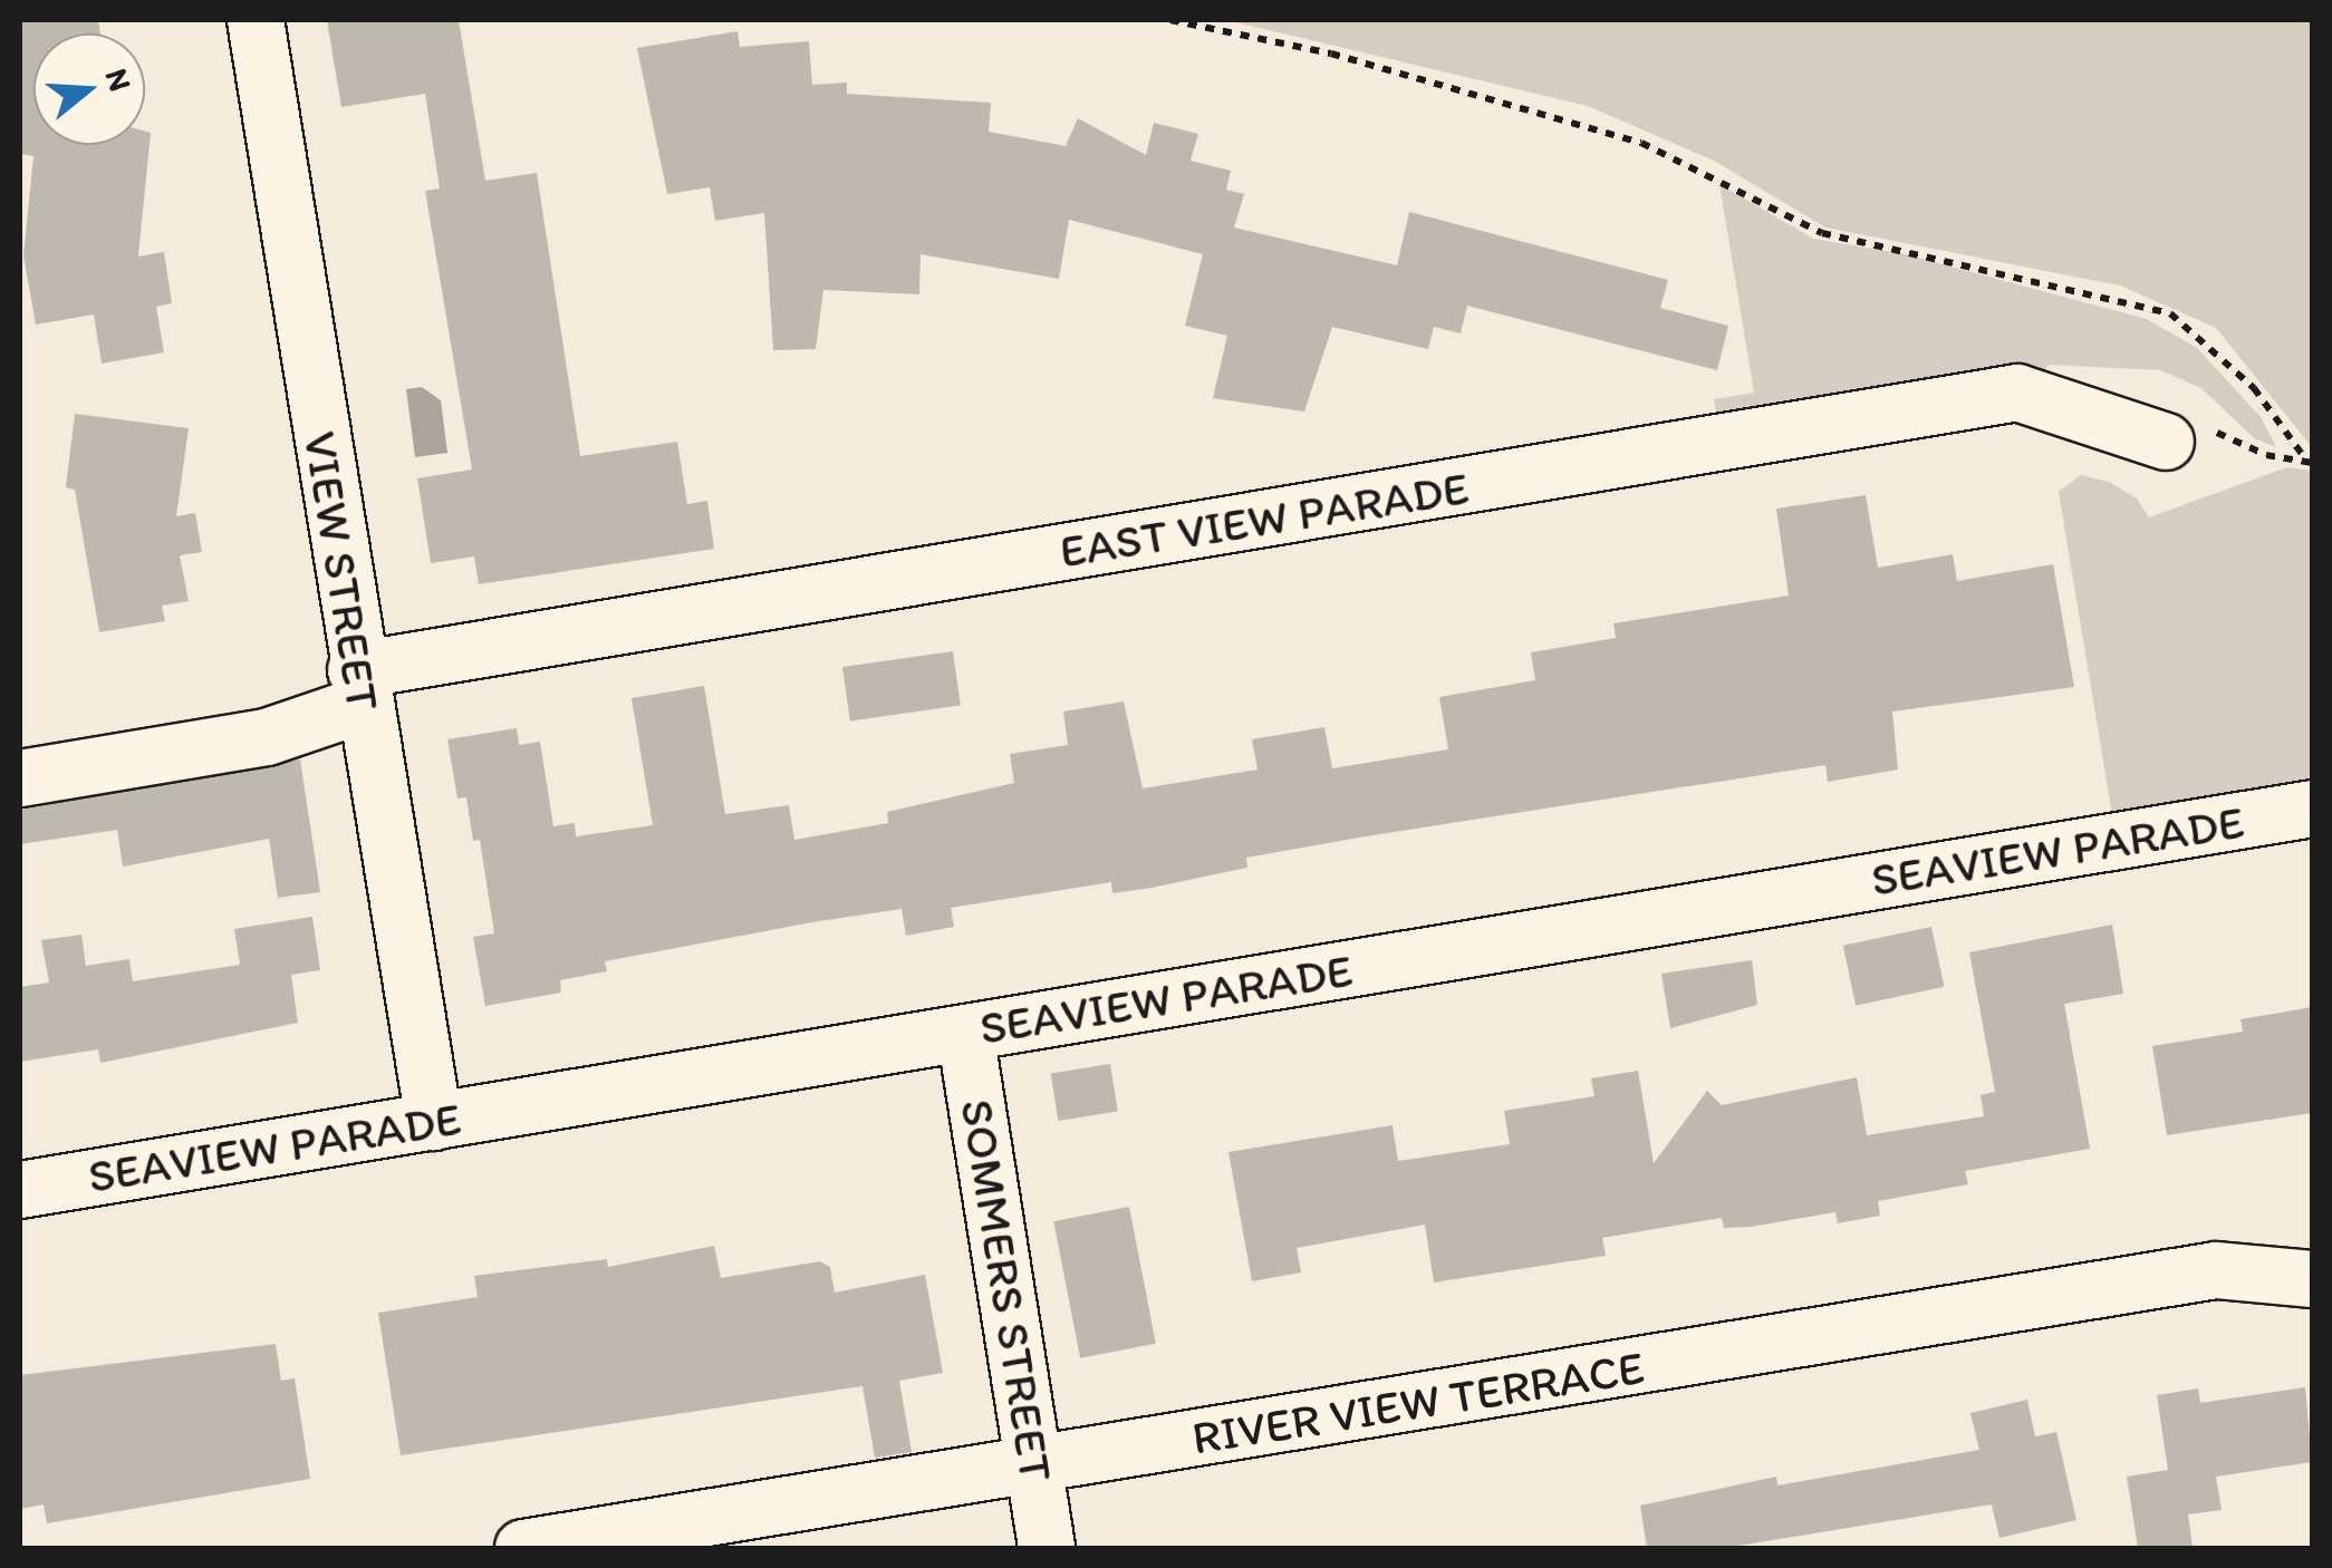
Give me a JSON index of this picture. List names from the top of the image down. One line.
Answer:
{"streets":{"street":["EAST VIEW PARADE","VIEW STREET","SEAVIEW PARADE","SOMMERS STREET","RIVER VIEW TERRACE"]},"crossings":[["EAST VIEW PARADE","VIEW STREET"],["VIEW STREET","SEAVIEW PARADE"],["SEAVIEW PARADE","SOMMERS STREET"],["SOMMERS STREET","RIVER VIEW TERRACE"]],"north":"right"}
